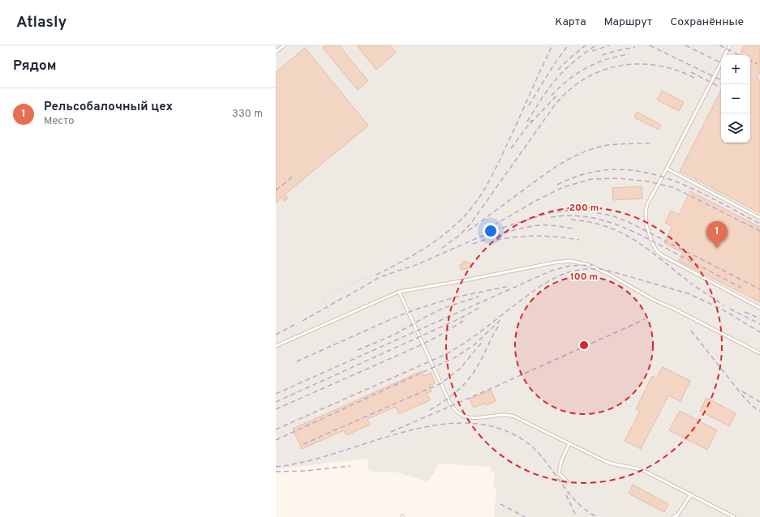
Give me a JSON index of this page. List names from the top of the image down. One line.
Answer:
{"page":{"header":"Atlasly","nav":["Карта","Маршрут","Сохранённые"],"heading":"Рядом","map_buttons":["+","−"],"list":[{"mark":"1","name":"Рельсобалочный цех","note":"Место","value":"330 m"}],"pins":"1"},"rings":["200 m","100 m"]}
